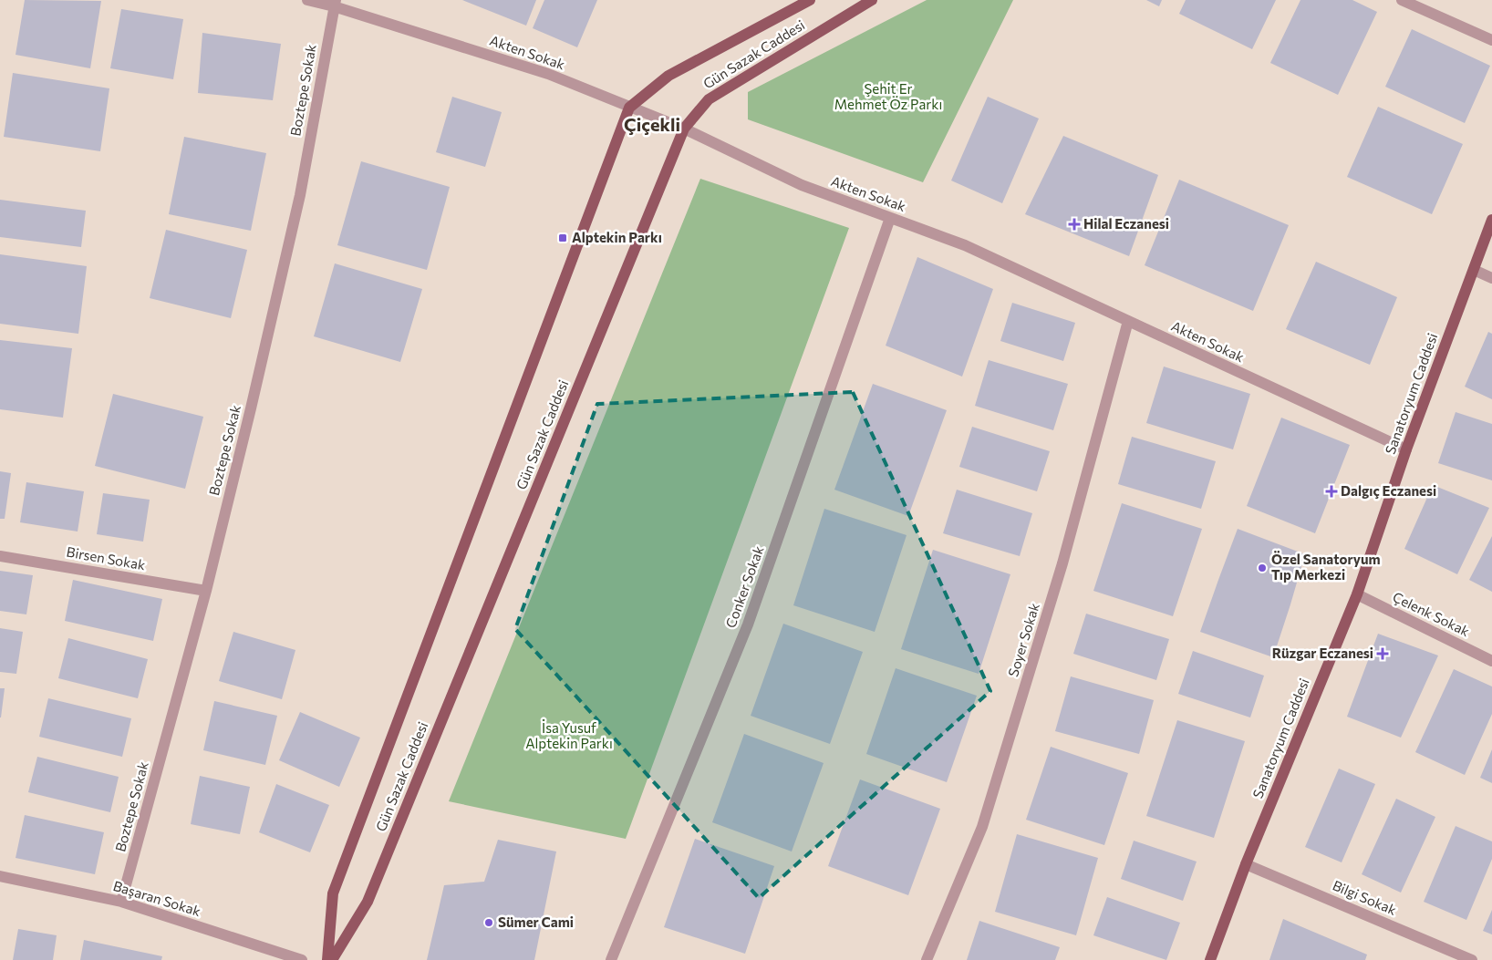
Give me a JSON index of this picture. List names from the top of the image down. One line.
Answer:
{"streets":{"main road":["Gün Sazak Caddesi","Sanatoryum Caddesi"],"street":["Akten Sokak","Boztepe Sokak","Birsen Sokak","Conker Sokak","Çelenk Sokak","Soyer Sokak","Bilgi Sokak","Başaran Sokak"]},"crossings":[["Akten Sokak","Gün Sazak Caddesi"],["Akten Sokak","Boztepe Sokak"],["Akten Sokak","Sanatoryum Caddesi"],["Akten Sokak","Conker Sokak"],["Akten Sokak","Soyer Sokak"],["Boztepe Sokak","Birsen Sokak"],["Boztepe Sokak","Başaran Sokak"],["Sanatoryum Caddesi","Çelenk Sokak"],["Sanatoryum Caddesi","Bilgi Sokak"]],"districts":["Çiçekli"],"parks":["Şehit Er Mehmet Öz Parkı","İsa Yusuf Alptekin Parkı"],"places":{"health":["Hilal Eczanesi","Dalgıç Eczanesi","Rüzgar Eczanesi"],"transit":["Alptekin Parkı"],"other":["Özel Sanatoryum Tıp Merkezi","Sümer Cami"]}}
